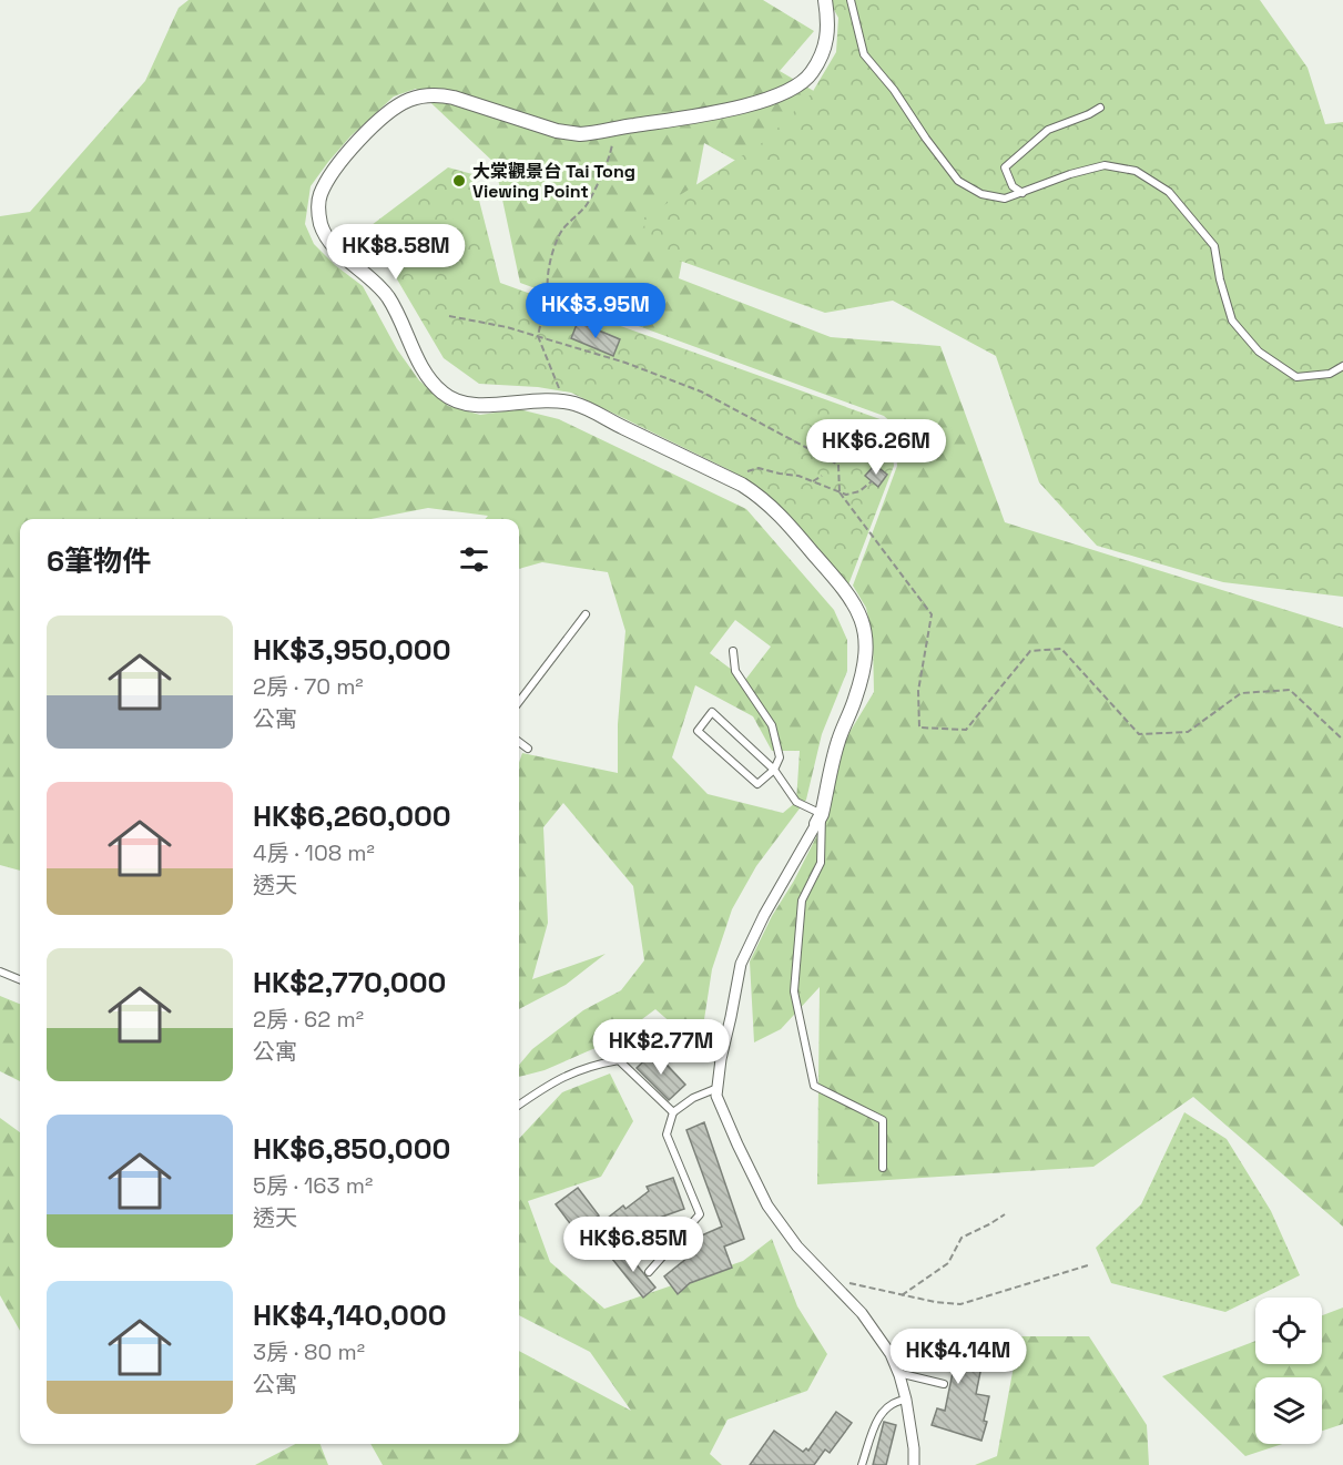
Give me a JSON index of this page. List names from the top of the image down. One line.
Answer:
{"places":["大棠觀景台 Tai Tong Viewing Point"],"page":{"price":["HK$8.58M","HK$3.95M","HK$6.26M","HK$2.77M","HK$6.85M","HK$4.14M"],"heading":"6筆物件","list":[{"name":"HK$3,950,000","note":"2房 · 70 m² · 公寓"},{"name":"HK$6,260,000","note":"4房 · 108 m² · 透天"},{"name":"HK$2,770,000","note":"2房 · 62 m² · 公寓"},{"name":"HK$6,850,000","note":"5房 · 163 m² · 透天"},{"name":"HK$4,140,000","note":"3房 · 80 m² · 公寓"}]}}
